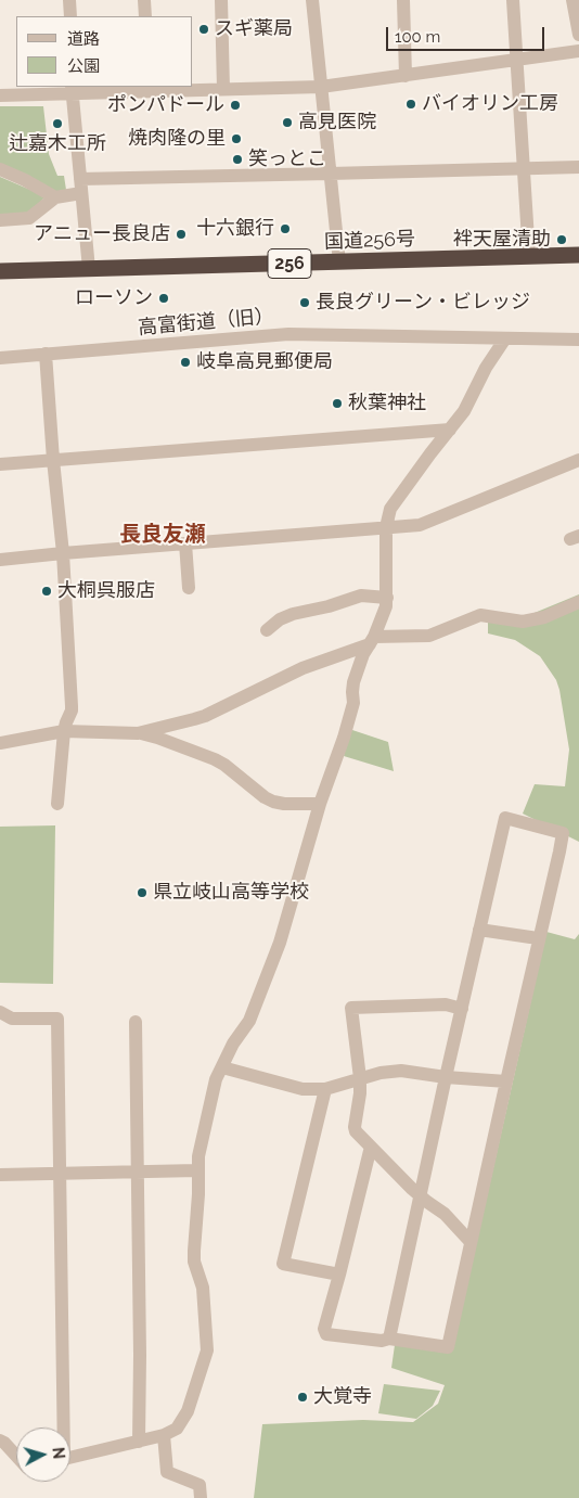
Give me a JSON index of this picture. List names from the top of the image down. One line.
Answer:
{"streets":{"highway":["国道256号","256"],"street":["高富街道（旧）"]},"districts":["長良友瀬"],"places":["スギ薬局","バイオリン工房","ポンパドール","高見医院","辻嘉木工所","焼肉隆の里","笑っとこ","十六銀行","アニュー長良店","袢天屋清助","ローソン","長良グリーン・ビレッジ","岐阜高見郵便局","秋葉神社","大桐呉服店","県立岐山高等学校","大覚寺"],"legend":["道路","公園"],"scale_bar":"100 m","north":"right"}
